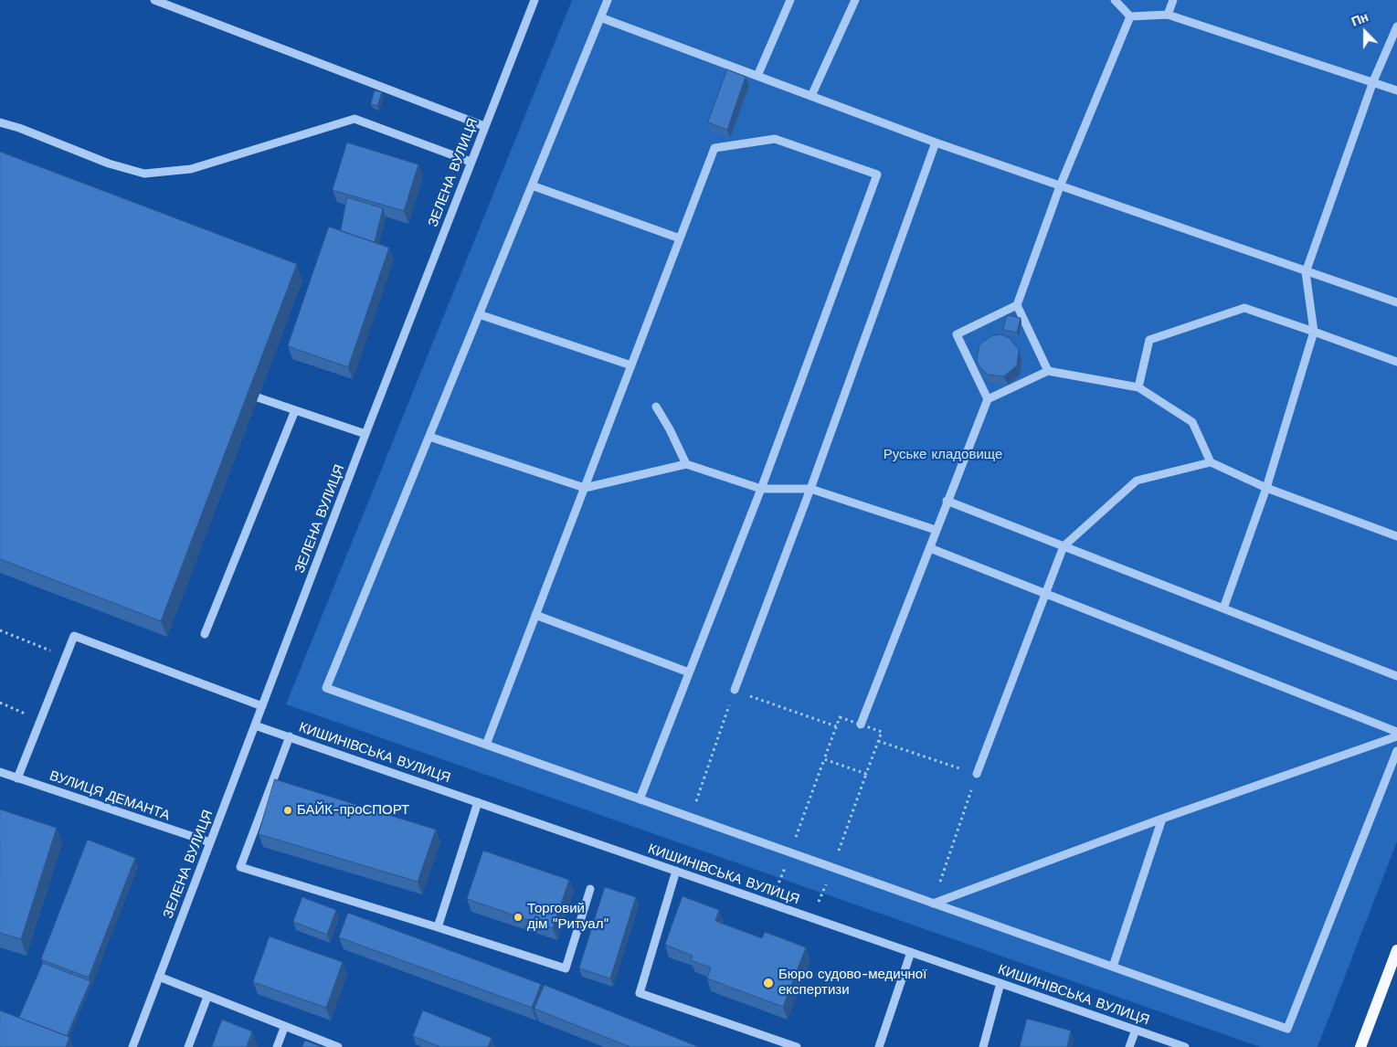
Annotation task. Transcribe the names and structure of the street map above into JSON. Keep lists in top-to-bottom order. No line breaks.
{"streets":{"street":["ЗЕЛЕНА ВУЛИЦЯ","КИШИНІВСЬКА ВУЛИЦЯ","ВУЛИЦЯ ДЕМАНТА"]},"crossings":[["ЗЕЛЕНА ВУЛИЦЯ","КИШИНІВСЬКА ВУЛИЦЯ"],["ЗЕЛЕНА ВУЛИЦЯ","ВУЛИЦЯ ДЕМАНТА"]],"parks":["Руське кладовище"],"places":["БАЙК-проСПОРТ","Торговий дім \"Ритуал\"","Бюро судово-медичної експертизи"],"north":"top"}
